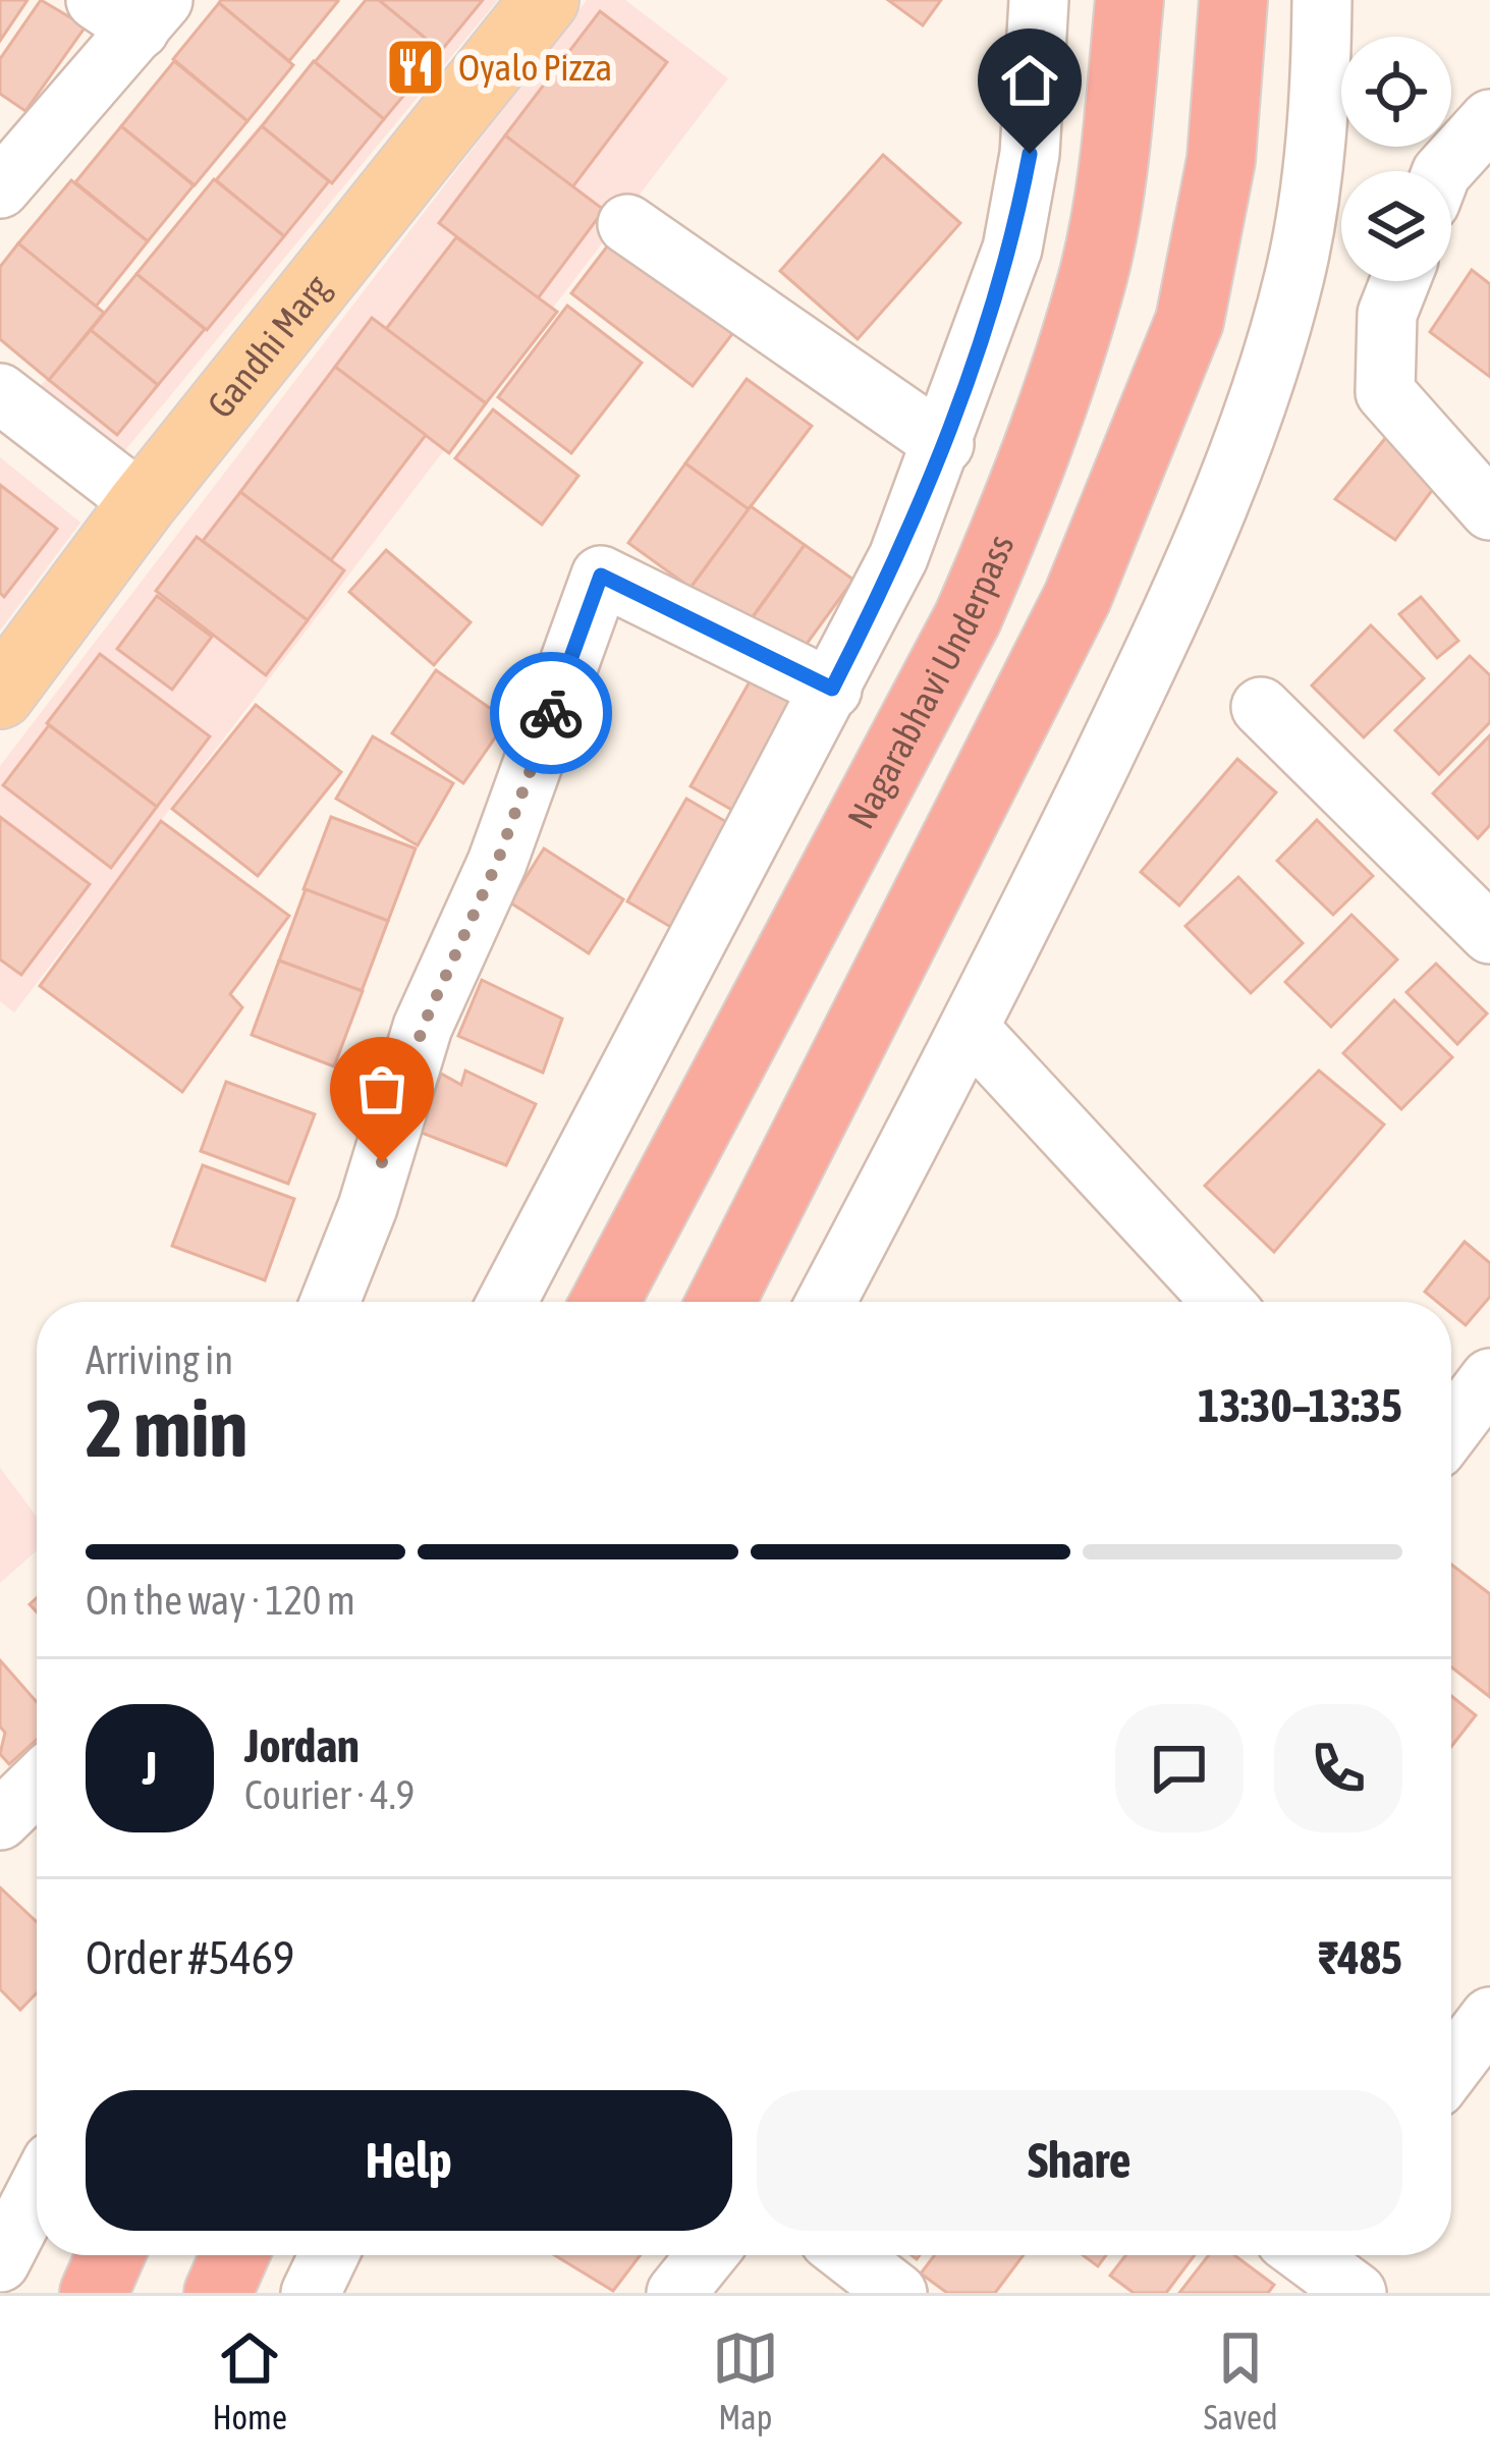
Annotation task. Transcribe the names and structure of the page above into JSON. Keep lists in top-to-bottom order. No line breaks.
{"streets":{"highway":["Nagarabhavi Underpass"],"main road":["Gandhi Marg"]},"places":{"restaurant":["Oyalo Pizza"]},"page":{"heading":["2 min","Arriving in","13:30–13:35"],"panel":["Jordan","Courier · 4.9","Order #5469","₹485"],"bar":"On the way · 120 m","round":"J","buttons":["Help","Share"],"tabs":["Home","Map","Saved"]}}
